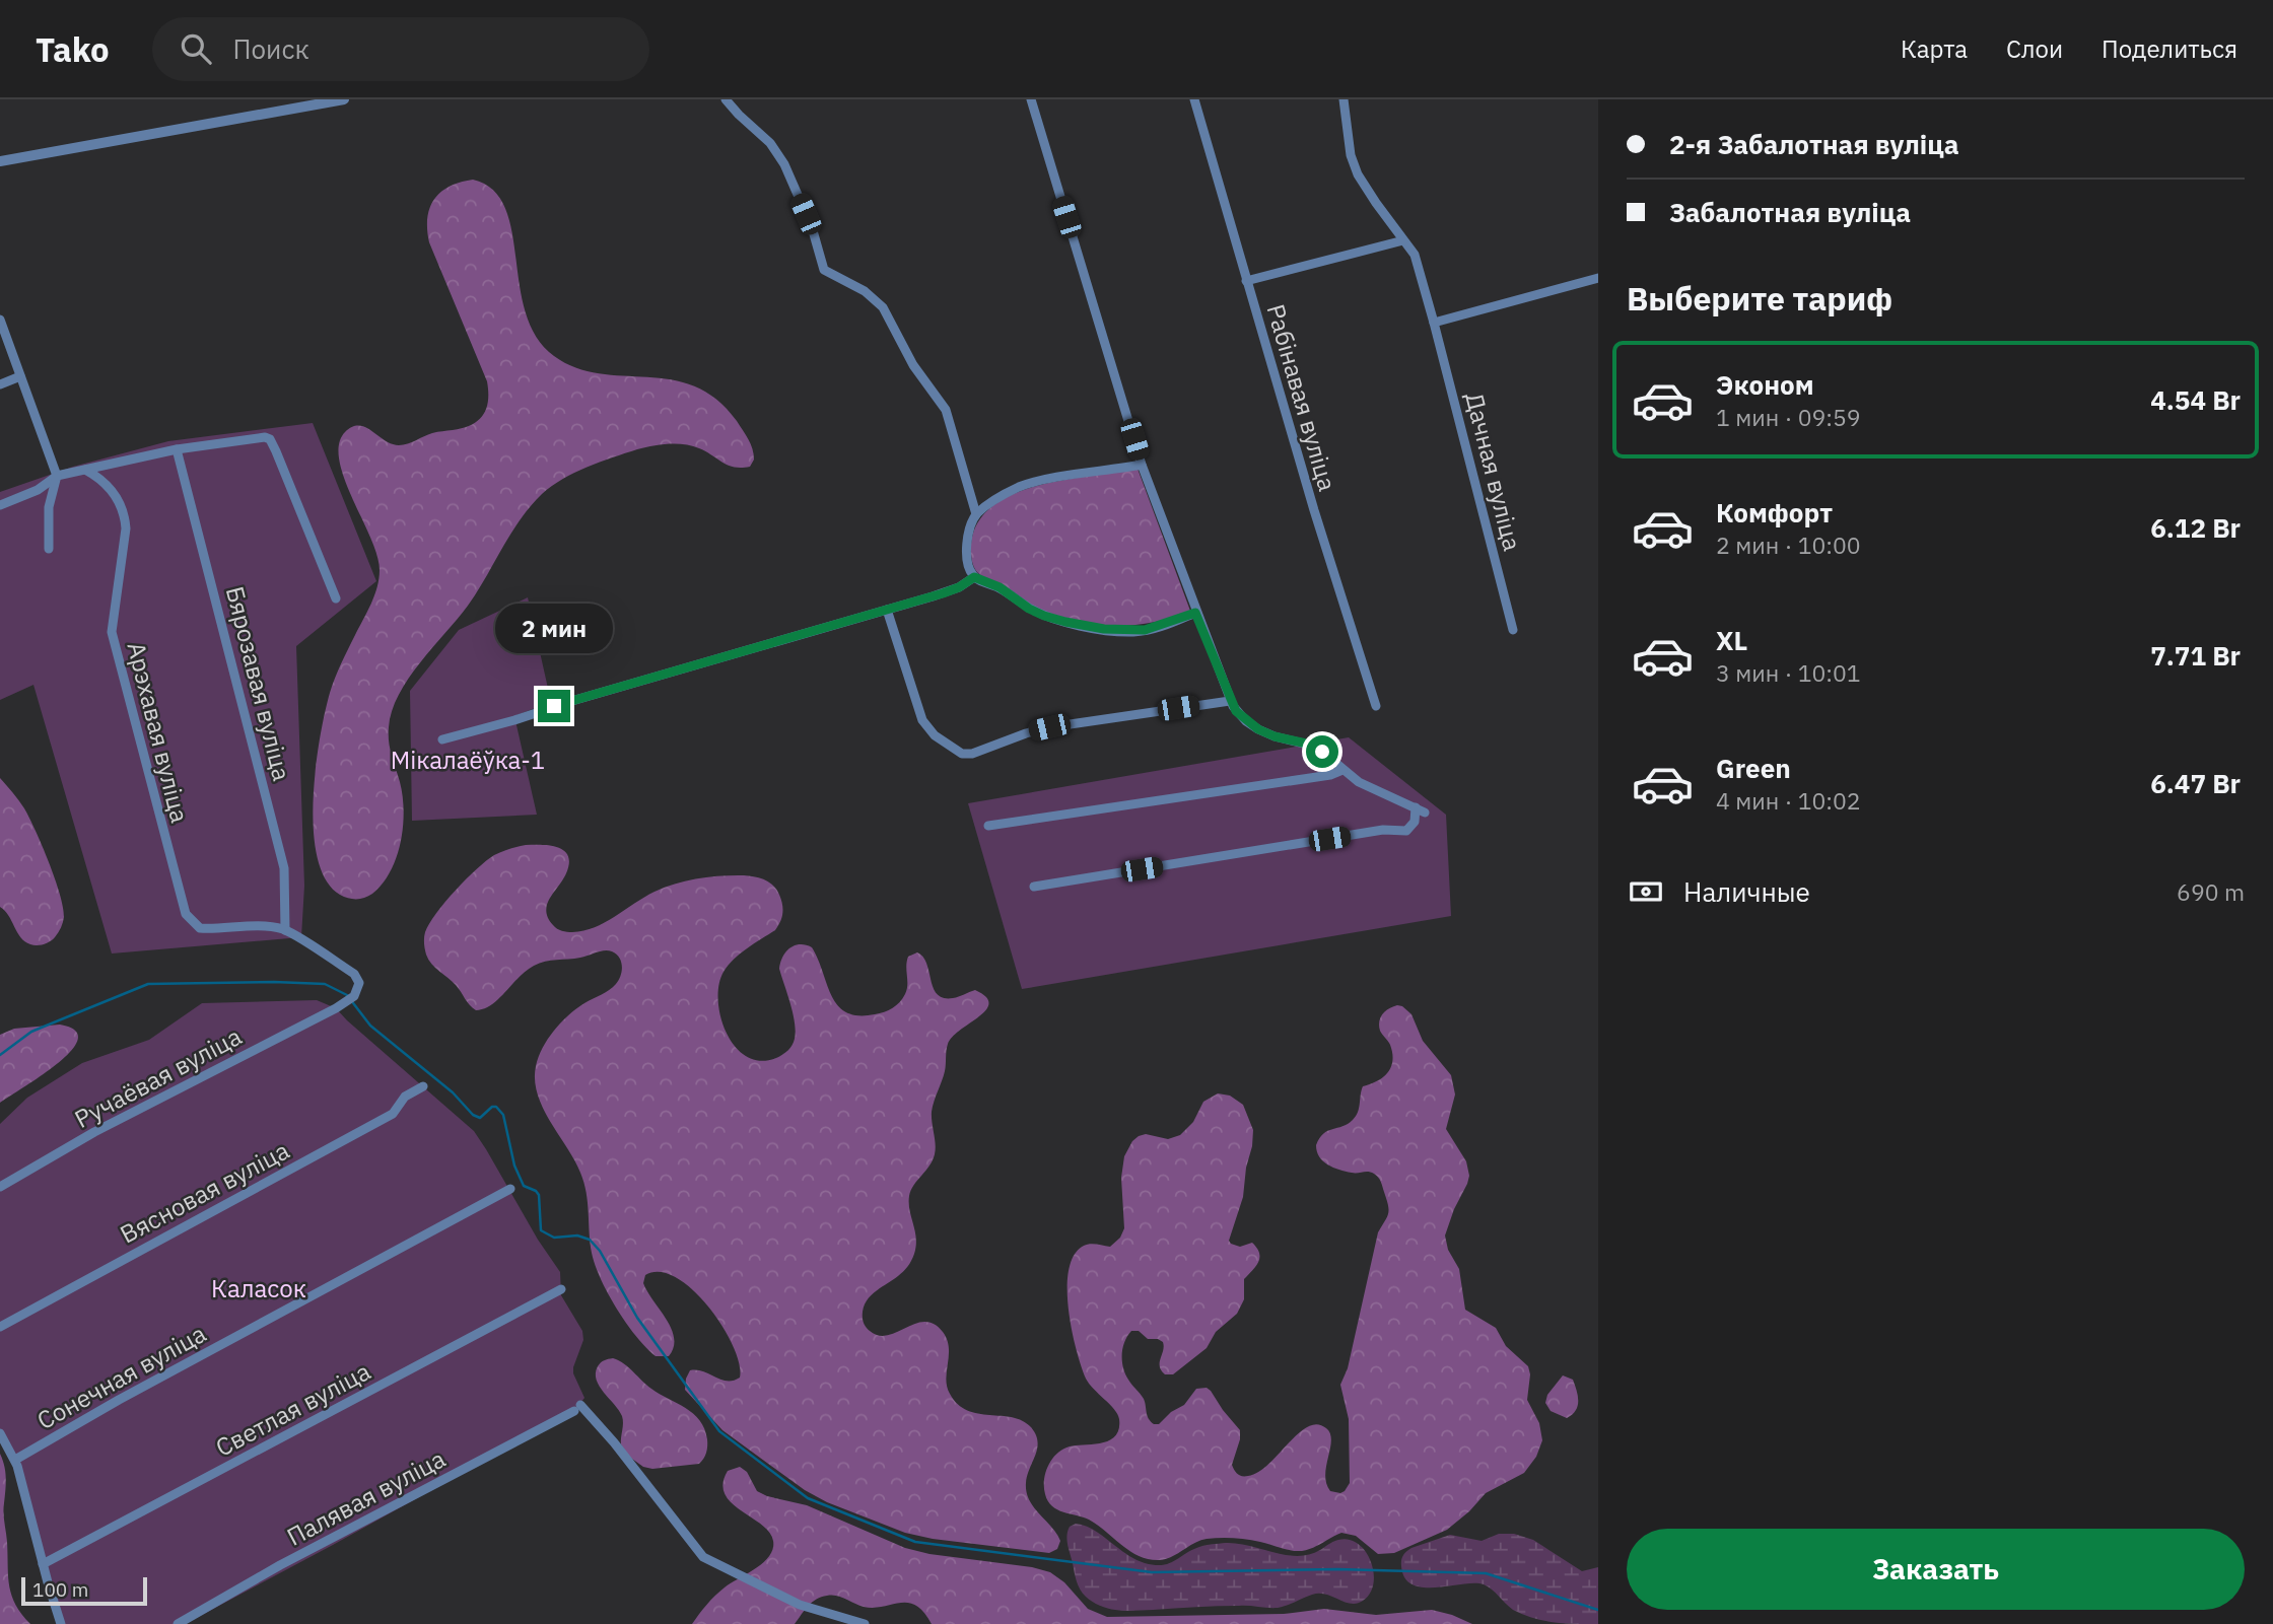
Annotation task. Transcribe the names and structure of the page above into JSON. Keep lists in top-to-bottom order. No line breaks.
{"streets":{"street":["Рабінавая вуліца","Дачная вуліца","Бярозавая вуліца","Арэхавая вуліца","Ручаёвая вуліца","Вясновая вуліца","Сонечная вуліца","Светлая вуліца","Палявая вуліца"]},"crossings":[["Бярозавая вуліца","Арэхавая вуліца"],["Бярозавая вуліца","Ручаёвая вуліца"],["Арэхавая вуліца","Ручаёвая вуліца"]],"parks":["Мікалаёўка-1","Каласок"],"scale_bar":"100 m","page":{"header":"Tako","search":"Поиск","nav":["Карта","Слои","Поделиться"],"banner":["2-я Забалотная вуліца","Забалотная вуліца"],"heading":"Выберите тариф","list":[{"name":"Эконом","note":"1 мин · 09:59","value":"4.54 Br"},{"name":"Комфорт","note":"2 мин · 10:00","value":"6.12 Br"},{"name":"XL","note":"3 мин · 10:01","value":"7.71 Br"},{"name":"Green","note":"4 мин · 10:02","value":"6.47 Br"}],"bubble":"2 мин","pay":["Наличные","690 m"],"buttons":"Заказать","scale":"100 m"}}
